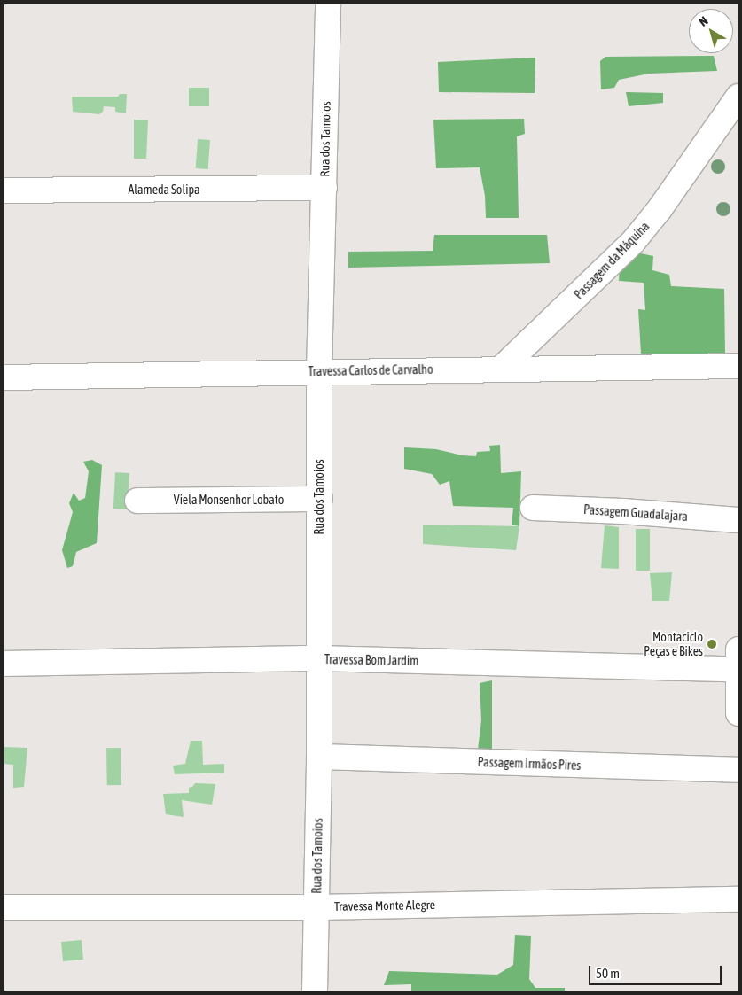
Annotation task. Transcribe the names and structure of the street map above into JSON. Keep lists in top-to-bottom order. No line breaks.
{"streets":{"street":["Rua dos Tamoios","Alameda Solipa","Passagem da Máquina","Travessa Carlos de Carvalho","Viela Monsenhor Lobato","Passagem Guadalajara","Travessa Bom Jardim","Passagem Irmãos Pires","Travessa Monte Alegre"]},"crossings":[["Rua dos Tamoios","Alameda Solipa"],["Rua dos Tamoios","Travessa Carlos de Carvalho"],["Rua dos Tamoios","Viela Monsenhor Lobato"],["Rua dos Tamoios","Travessa Bom Jardim"],["Rua dos Tamoios","Passagem Irmãos Pires"],["Rua dos Tamoios","Travessa Monte Alegre"],["Passagem da Máquina","Travessa Carlos de Carvalho"]],"places":["Montaciclo Peças e Bikes"],"scale_bar":"50 m","north":"top left"}
